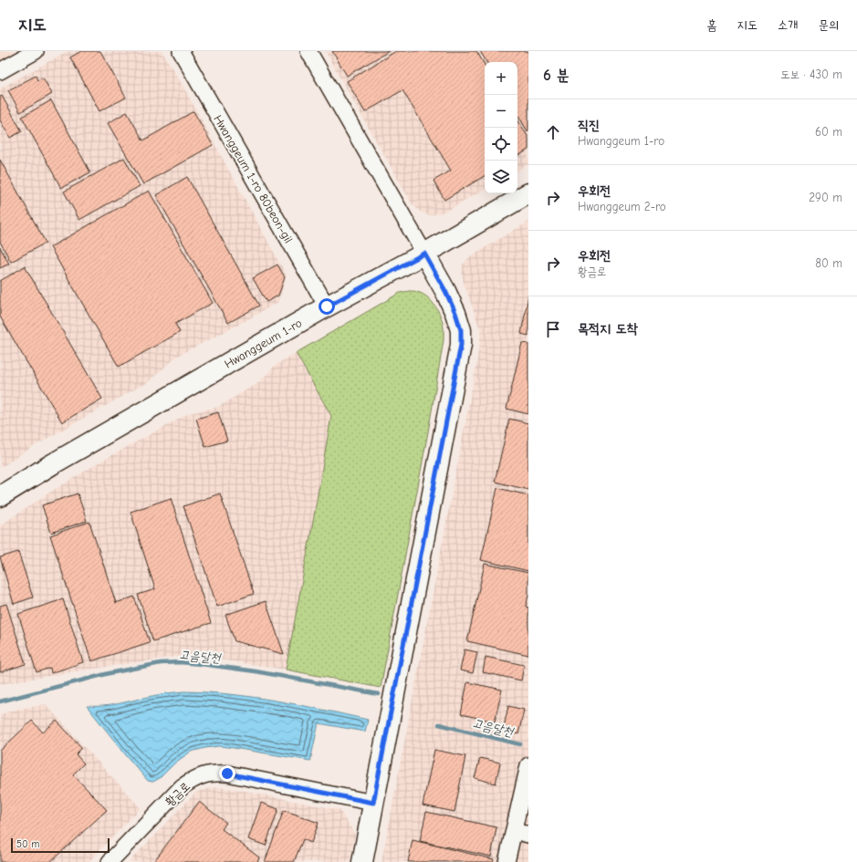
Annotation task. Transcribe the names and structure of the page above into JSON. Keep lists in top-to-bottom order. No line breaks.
{"streets":{"street":["Hwanggeum 1-ro 80beon-gil","Hwanggeum 1-ro","황금로"]},"crossings":[["Hwanggeum 1-ro 80beon-gil","Hwanggeum 1-ro"]],"water":["고음달천"],"scale_bar":"50 m","page":{"header":"지도","nav":["홈","지도","소개","문의"],"heading":["6 분","도보 · 430 m"],"map_buttons":["+","−"],"list":[["직진","Hwanggeum 1-ro","60 m"],["우회전","Hwanggeum 2-ro","290 m"],["우회전","황금로","80 m"],"목적지 도착"],"scale":"50 m"}}
